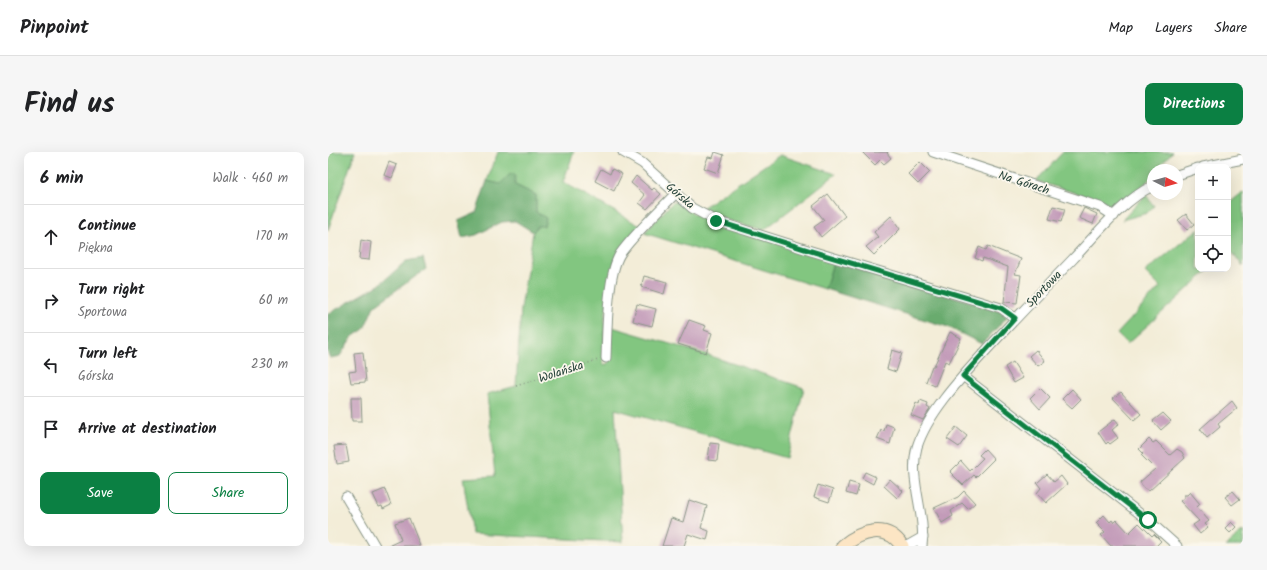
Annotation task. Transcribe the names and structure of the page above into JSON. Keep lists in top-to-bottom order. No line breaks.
{"streets":{"street":["Na Górach","Górska","Sportowa"],"path":["Wolańska"]},"crossings":[["Na Górach","Sportowa"],["Górska","Sportowa"]],"north":"right","page":{"header":"Pinpoint","nav":["Map","Layers","Share"],"title":"Find us","buttons":["Directions",["Save","Share"]],"heading":["6 min","Walk · 460 m"],"map_buttons":["+","−"],"list":[["Continue","Piękna","170 m"],["Turn right","Sportowa","60 m"],["Turn left","Górska","230 m"],"Arrive at destination"]}}
